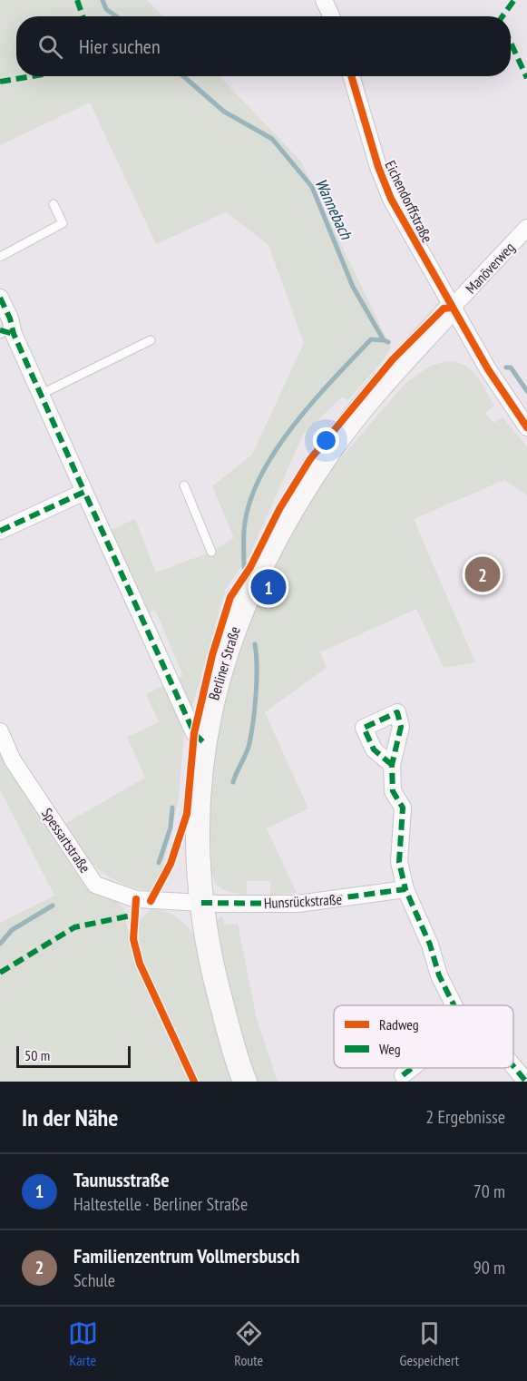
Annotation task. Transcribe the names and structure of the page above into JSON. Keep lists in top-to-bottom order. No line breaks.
{"streets":{"street":["Eichendorffstraße","Manöverweg","Berliner Straße","Spessartstraße","Hunsrückstraße"]},"crossings":[["Eichendorffstraße","Manöverweg"],["Eichendorffstraße","Berliner Straße"],["Manöverweg","Berliner Straße"],["Berliner Straße","Spessartstraße"],["Berliner Straße","Hunsrückstraße"],["Spessartstraße","Hunsrückstraße"]],"water":["Wannebach"],"legend":["Radweg","Weg"],"scale_bar":"50 m","page":{"search":"Hier suchen","pins":["2","1"],"scale":"50 m","heading":["In der Nähe","2 Ergebnisse"],"list":[{"mark":"1","name":"Taunusstraße","note":"Haltestelle · Berliner Straße","value":"70 m"},{"mark":"2","name":"Familienzentrum Vollmersbusch","note":"Schule","value":"90 m"}],"nav":["Karte","Route","Gespeichert"]}}
